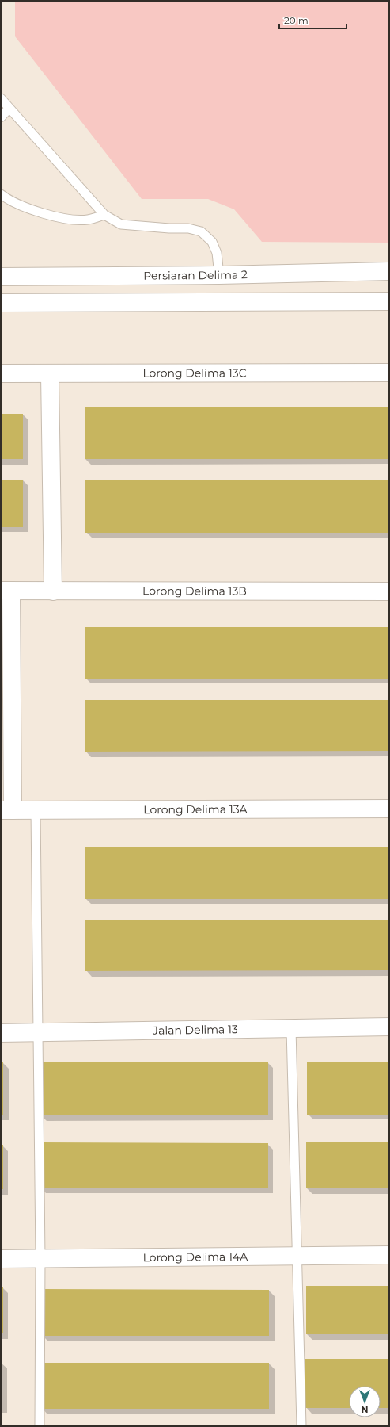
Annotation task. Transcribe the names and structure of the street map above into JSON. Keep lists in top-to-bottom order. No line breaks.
{"streets":{"street":["Persiaran Delima 2","Lorong Delima 13C","Lorong Delima 13B","Lorong Delima 13A","Jalan Delima 13","Lorong Delima 14A"]},"scale_bar":"20 m","north":"bottom"}
